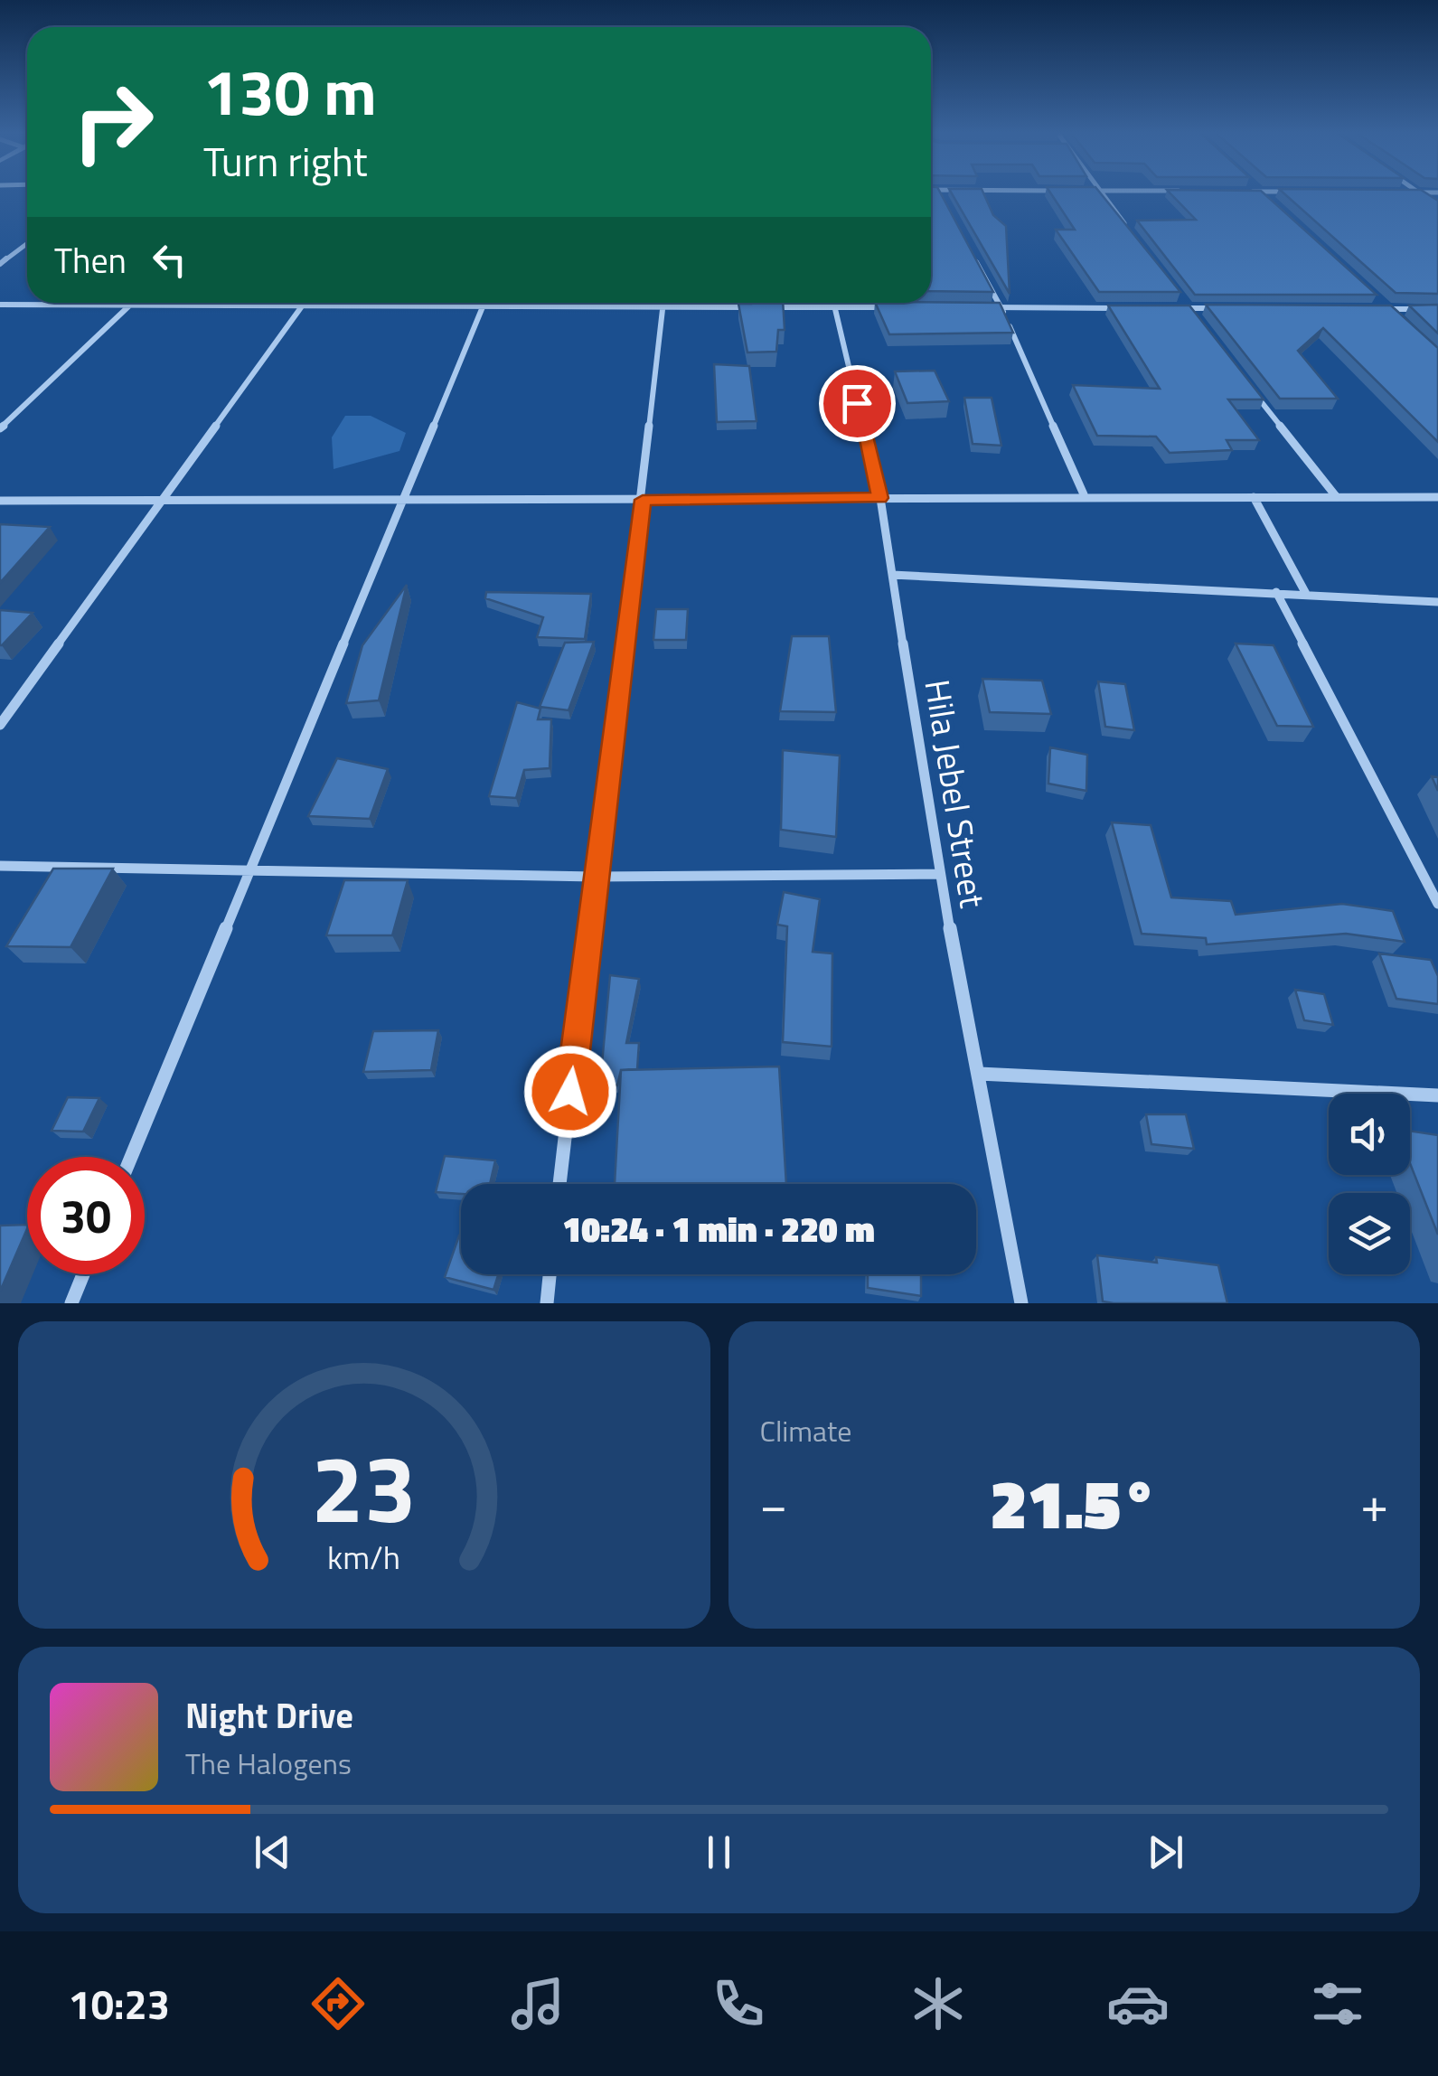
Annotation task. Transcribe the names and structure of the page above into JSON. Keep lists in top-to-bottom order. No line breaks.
{"streets":{"street":["Hila Jebel Street"]},"page":{"turn":["130 m","Turn right"],"then":"Then","limit":"30","trip":"10:24 · 1 min · 220 m","tile":"Climate","heat":["−","21.5°","+"],"song":["Night Drive","The Halogens"],"tabs":"10:23","gauge":["23","km/h"]}}
